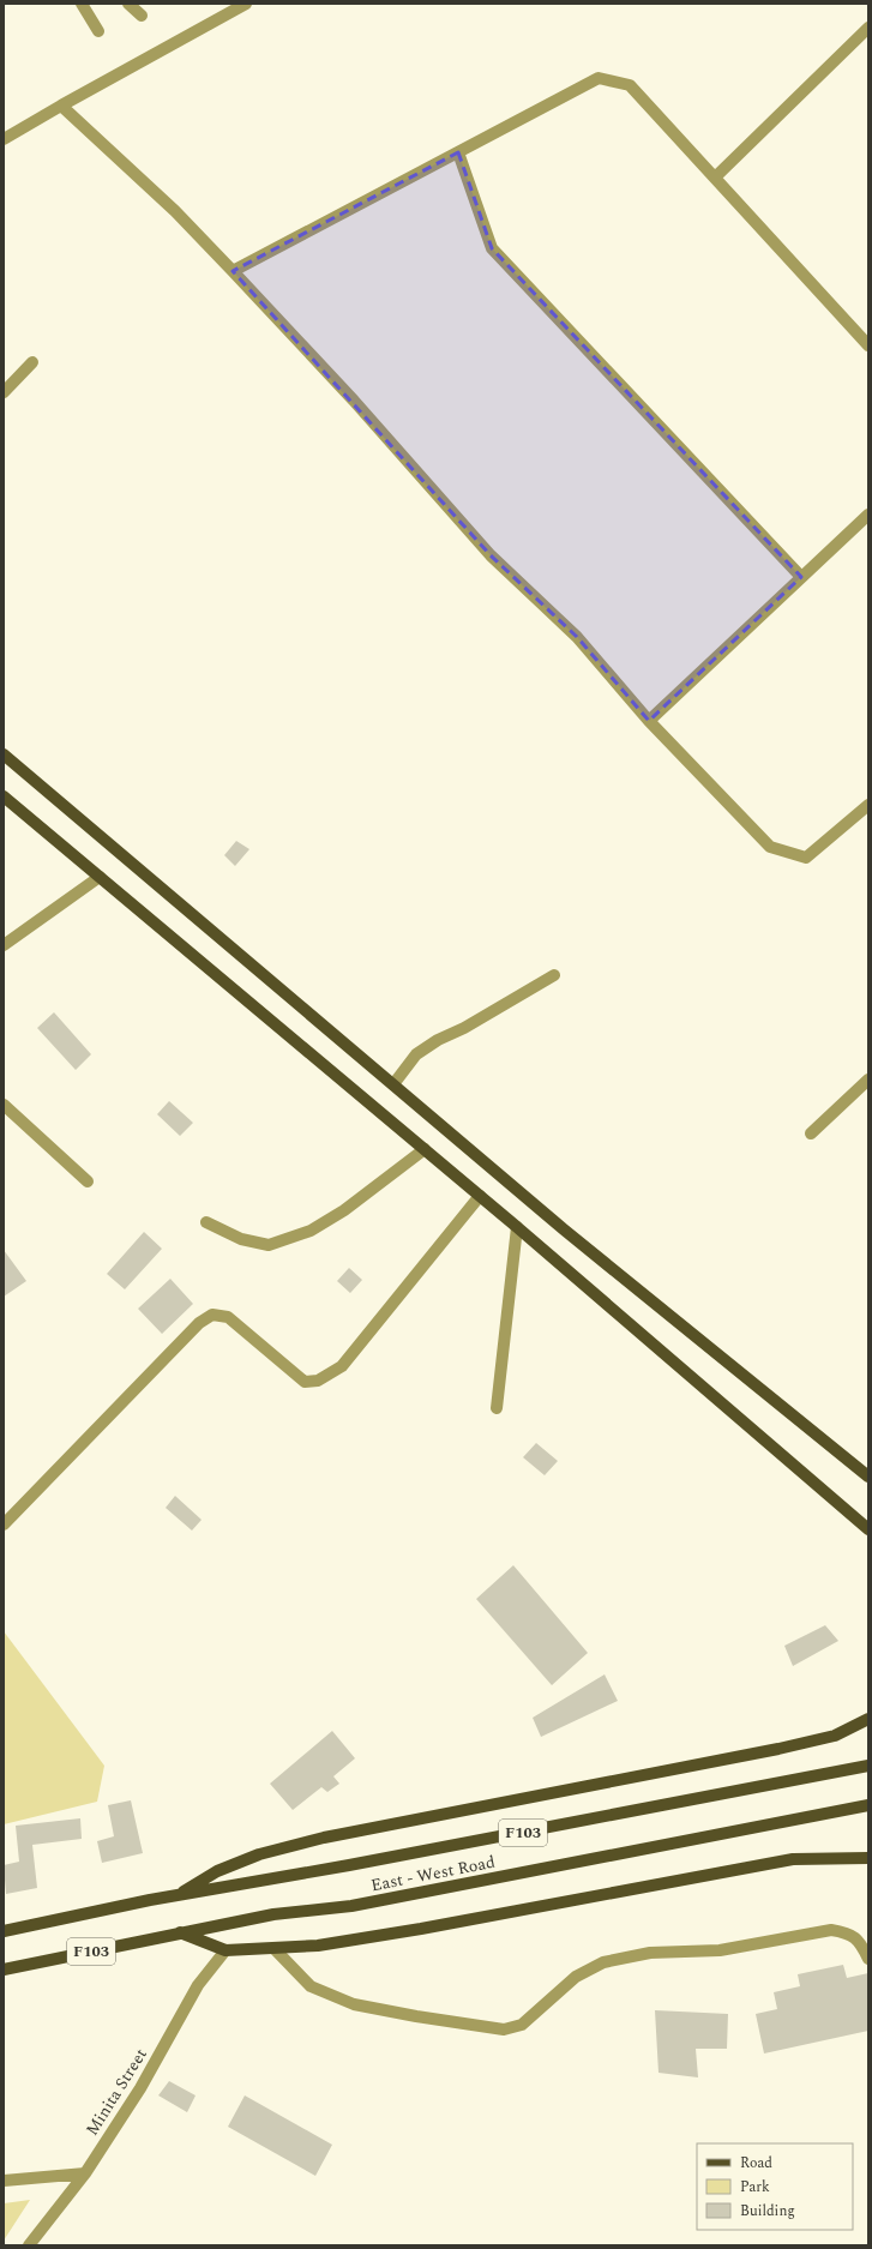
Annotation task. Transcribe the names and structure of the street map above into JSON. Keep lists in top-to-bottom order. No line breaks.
{"streets":{"main road":["F103","East - West Road"],"street":["Minita Street"]},"legend":["Road","Park","Building"]}
